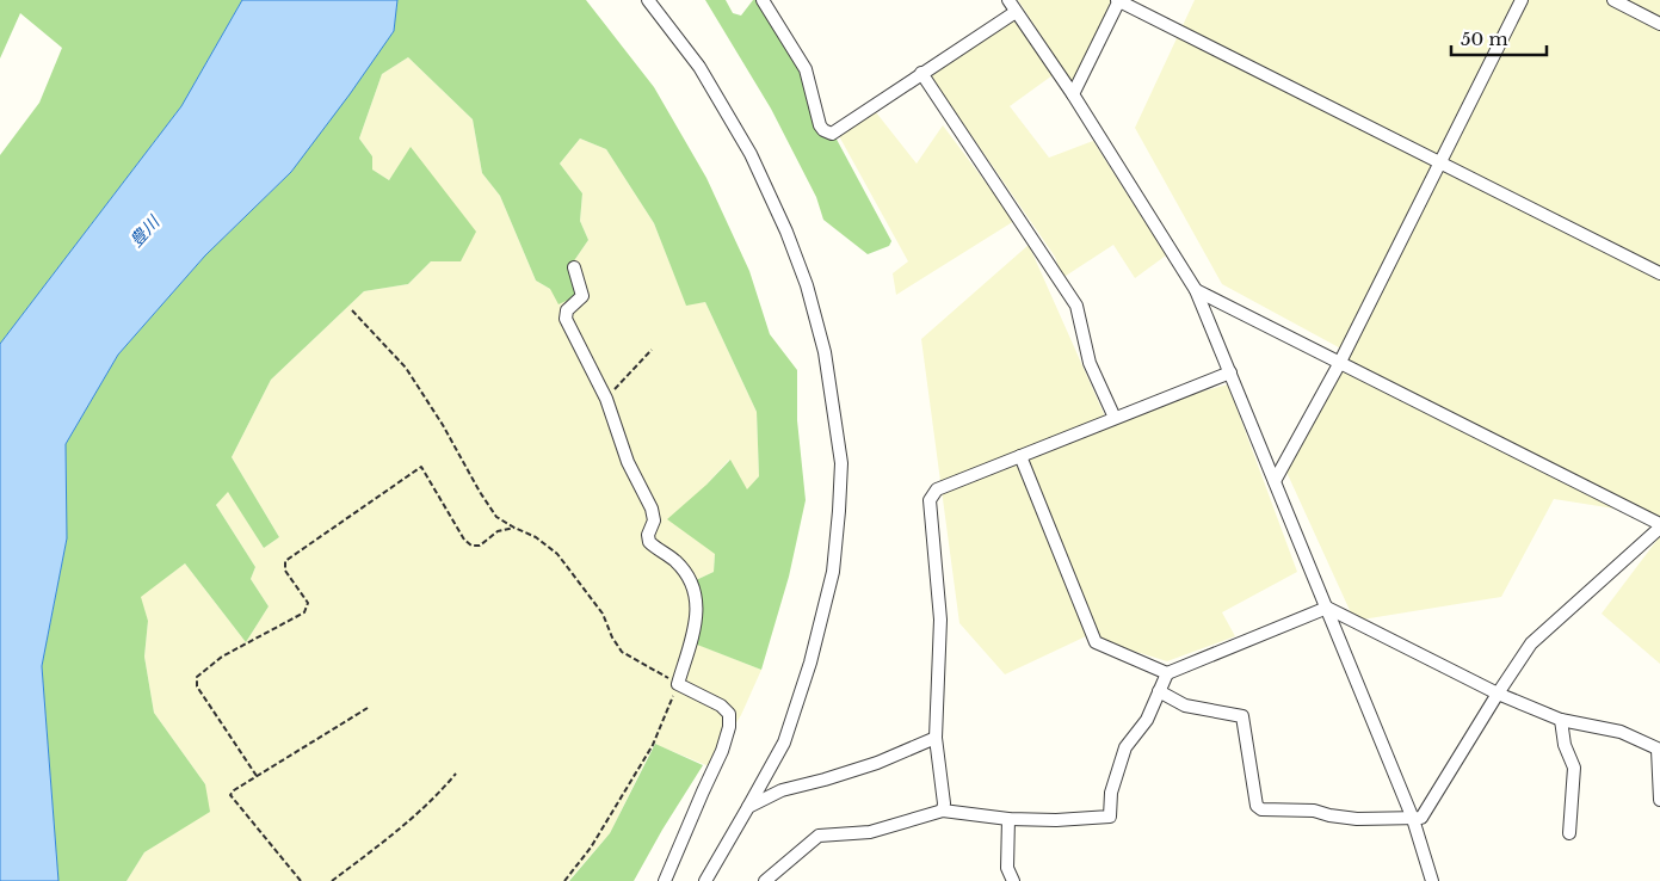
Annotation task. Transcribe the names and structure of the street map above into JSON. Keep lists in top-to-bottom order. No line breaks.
{"water":["豊川"],"scale_bar":"50 m"}
